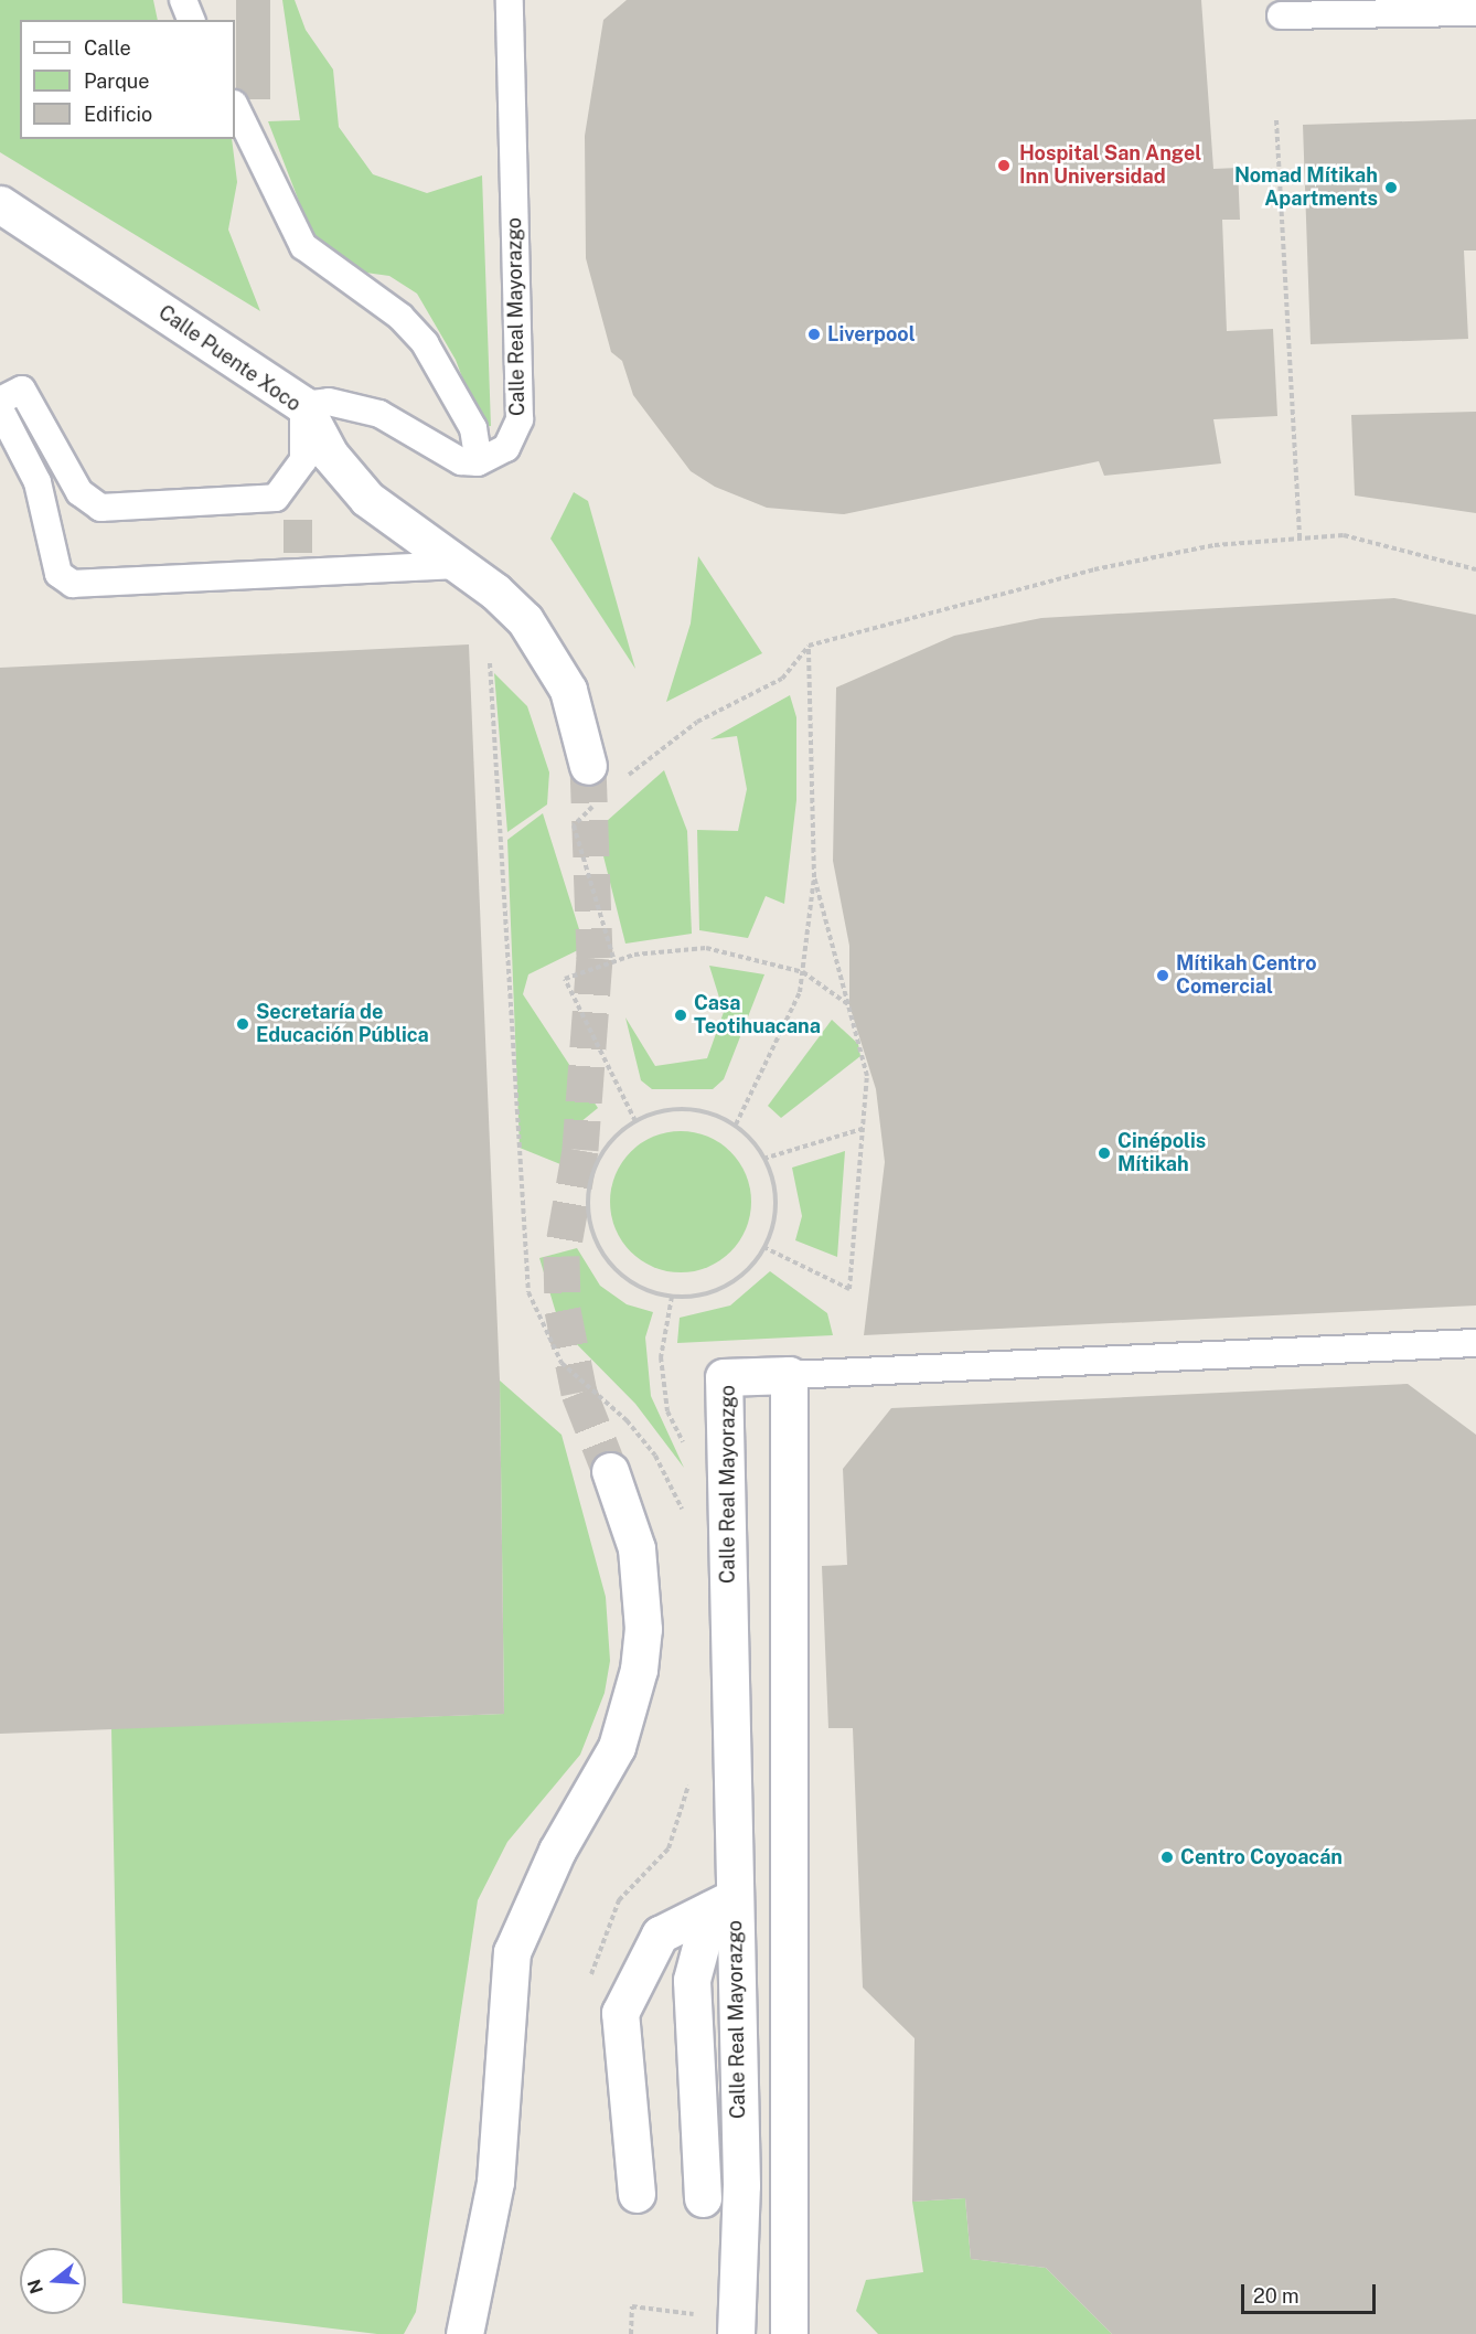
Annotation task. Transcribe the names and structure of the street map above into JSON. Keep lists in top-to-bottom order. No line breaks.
{"streets":{"street":["Calle Real Mayorazgo","Calle Puente Xoco"]},"places":["Hospital San Angel Inn Universidad","Nomad Mítikah Apartments","Liverpool","Mítikah Centro Comercial","Casa Teotihuacana","Secretaría de Educación Pública","Cinépolis Mítikah","Centro Coyoacán"],"legend":["Calle","Parque","Edificio"],"scale_bar":"20 m","north":"left"}
